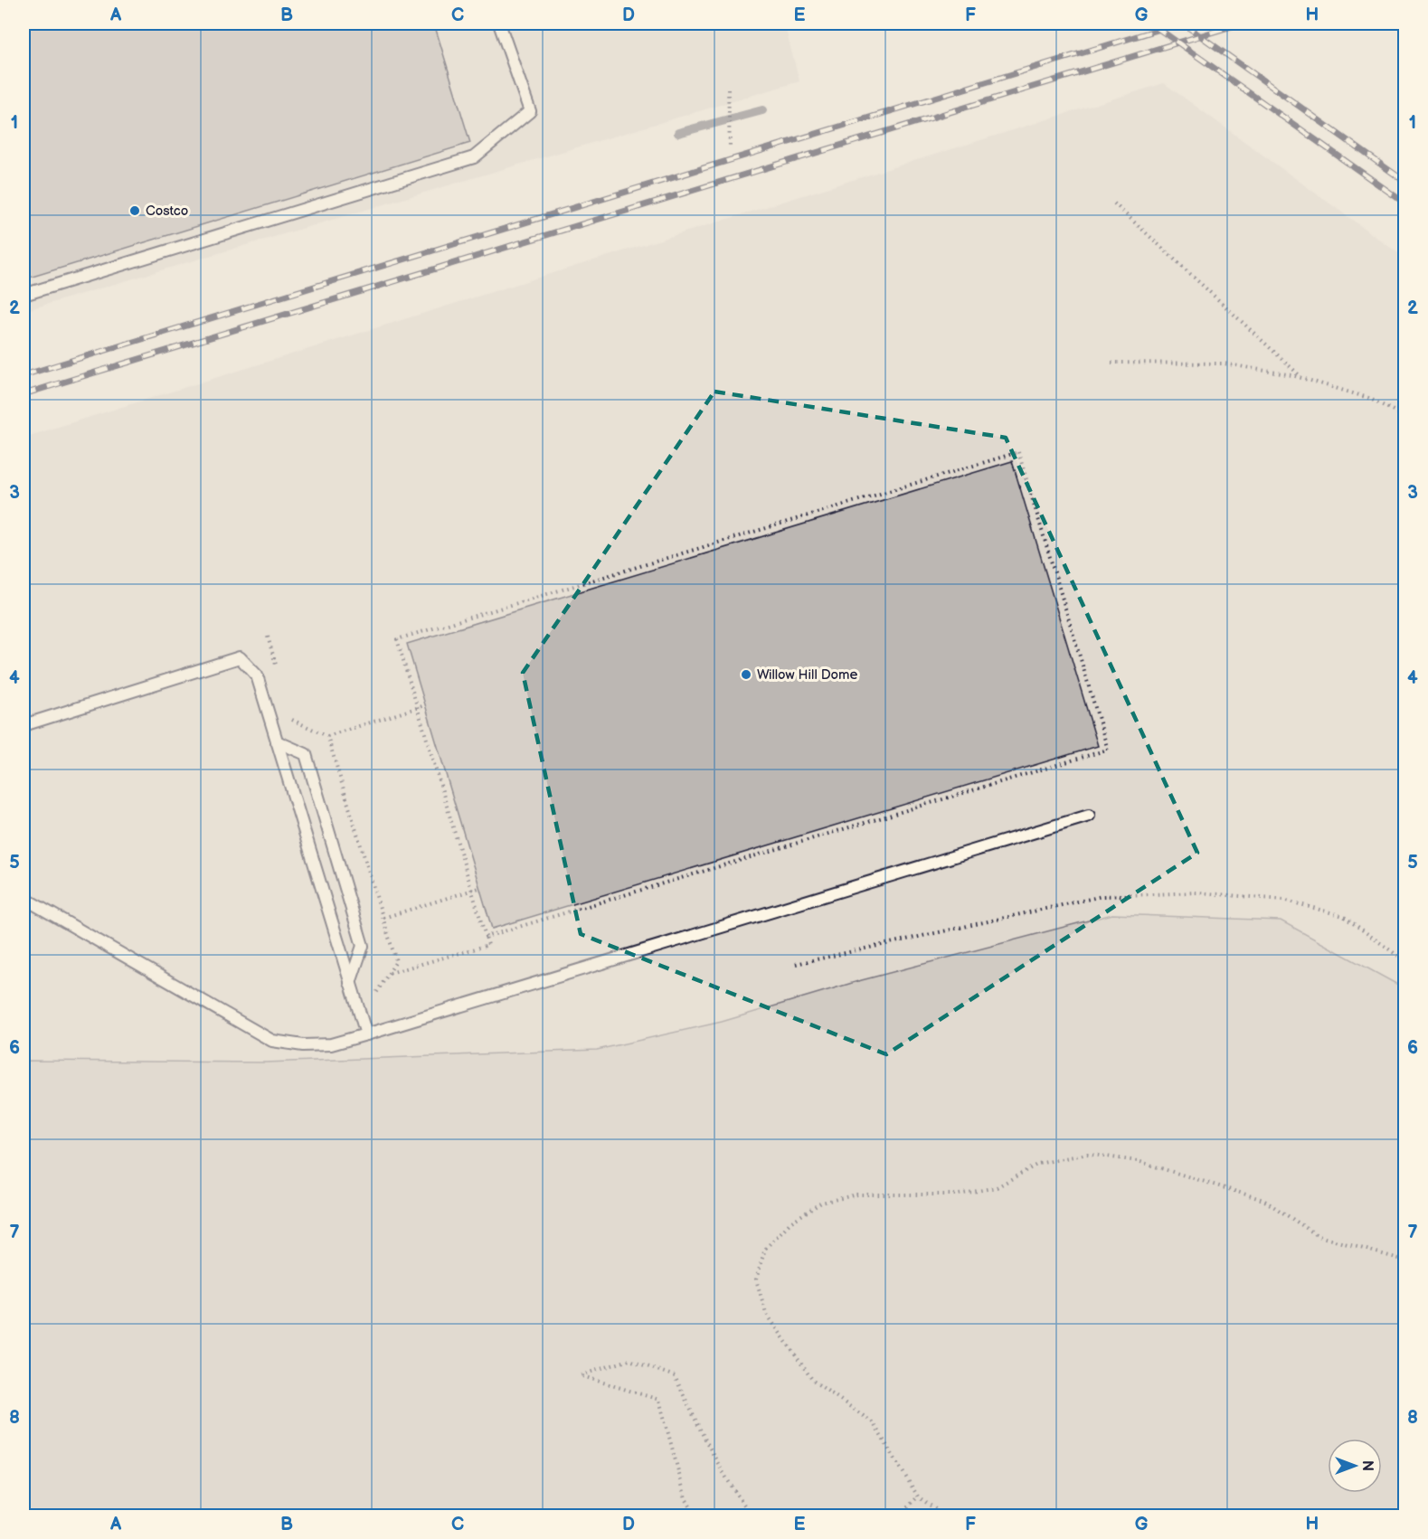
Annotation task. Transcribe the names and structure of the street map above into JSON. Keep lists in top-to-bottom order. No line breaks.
{"places":["Costco","Willow Hill Dome"],"north":"right","grid":{"columns":["A","B","C","D","E","F","G","H"],"rows":["1","2","3","4","5","6","7","8"]}}
